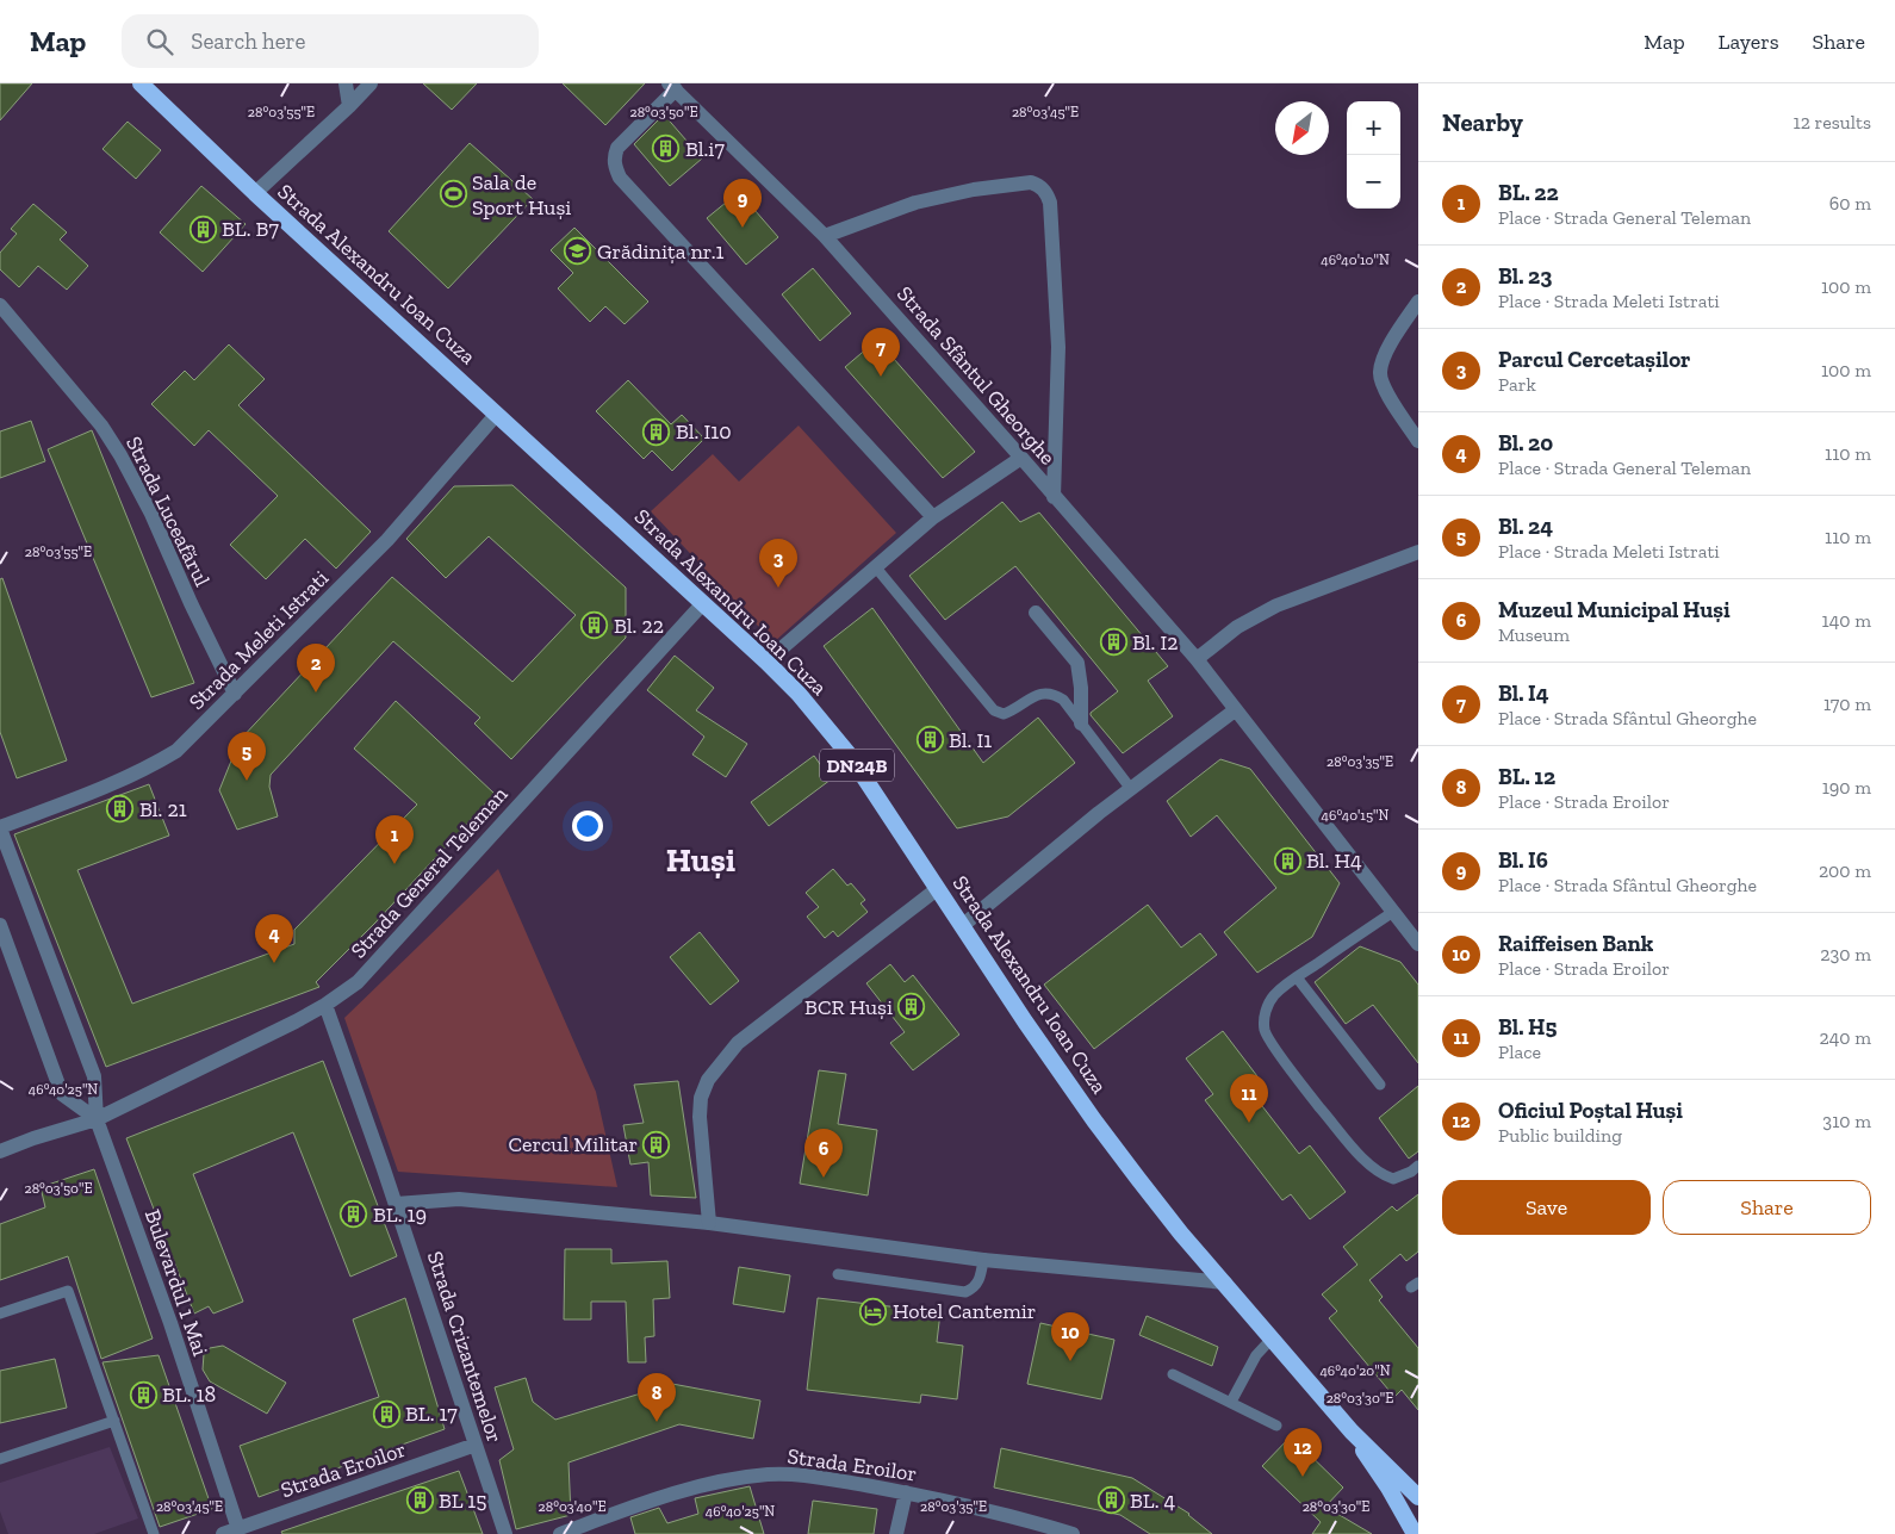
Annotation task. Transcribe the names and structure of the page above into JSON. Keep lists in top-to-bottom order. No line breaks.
{"streets":{"highway":["Strada Alexandru Ioan Cuza","DN24B"],"street":["Strada Sfântul Gheorghe","Strada Luceafărul","Strada Meleti Istrati","Strada General Teleman","Bulevardul 1 Mai","Strada Crizantemelor","Strada Eroilor"]},"crossings":[["Strada Alexandru Ioan Cuza","Strada Meleti Istrati"],["Strada Alexandru Ioan Cuza","Strada General Teleman"],["Strada Luceafărul","Strada Meleti Istrati"],["Strada Meleti Istrati","Bulevardul 1 Mai"],["Strada General Teleman","Bulevardul 1 Mai"],["Strada General Teleman","Strada Crizantemelor"],["Bulevardul 1 Mai","Strada Eroilor"],["Strada Crizantemelor","Strada Eroilor"]],"districts":["Huși"],"places":{"building":["Bl.i7","BL. B7","Bl. I10","Bl. 22","Bl. I2","Bl. I1","Bl. 21","Bl. H4","BCR Huși","Cercul Militar","BL. 19","BL. 18","BL. 17","BL 15","BL. 4"],"sports":["Sala de Sport Huși"],"school or university":["Grădinița nr.1"],"hotel":["Hotel Cantemir"]},"north":"bottom left","page":{"header":"Map","search":"Search here","nav":["Map","Layers","Share"],"heading":["Nearby","12 results"],"map_buttons":["+","−"],"list":[{"mark":"1","name":"BL. 22","note":"Place · Strada General Teleman","value":"60 m"},{"mark":"2","name":"Bl. 23","note":"Place · Strada Meleti Istrati","value":"100 m"},{"mark":"3","name":"Parcul Cercetașilor","note":"Park","value":"100 m"},{"mark":"4","name":"Bl. 20","note":"Place · Strada General Teleman","value":"110 m"},{"mark":"5","name":"Bl. 24","note":"Place · Strada Meleti Istrati","value":"110 m"},{"mark":"6","name":"Muzeul Municipal Huși","note":"Museum","value":"140 m"},{"mark":"7","name":"Bl. I4","note":"Place · Strada Sfântul Gheorghe","value":"170 m"},{"mark":"8","name":"BL. 12","note":"Place · Strada Eroilor","value":"190 m"},{"mark":"9","name":"Bl. I6","note":"Place · Strada Sfântul Gheorghe","value":"200 m"},{"mark":"10","name":"Raiffeisen Bank","note":"Place · Strada Eroilor","value":"230 m"},{"mark":"11","name":"Bl. H5","note":"Place","value":"240 m"},{"mark":"12","name":"Oficiul Poștal Huși","note":"Public building","value":"310 m"}],"pins":["9","7","3","2","5","1","4","11","6","10","8","12"],"buttons":["Save","Share"]},"coordinates":["28°03'55\"E","28°03'50\"E","28°03'45\"E","46°40'10\"N","28°03'35\"E","46°40'15\"N","46°40'25\"N","46°40'20\"N","28°03'30\"E","28°03'40\"E"]}
